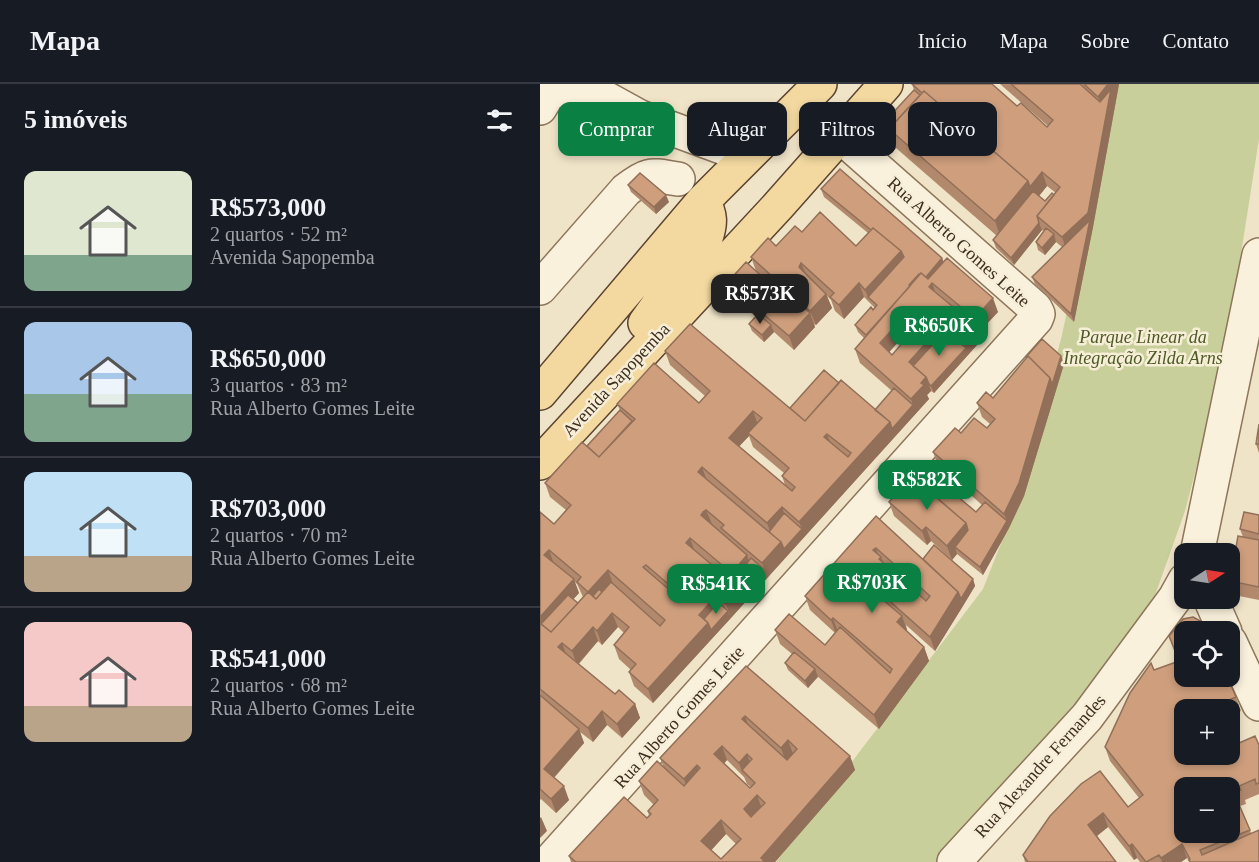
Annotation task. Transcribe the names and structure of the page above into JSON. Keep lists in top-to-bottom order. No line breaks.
{"streets":{"main road":["Avenida Sapopemba"],"street":["Rua Alberto Gomes Leite","Rua Alexandre Fernandes"]},"parks":["Parque Linear da Integração Zilda Arns"],"north":"right","page":{"header":"Mapa","nav":["Início","Mapa","Sobre","Contato"],"heading":"5 imóveis","chip":["Comprar","Alugar","Filtros","Novo"],"list":[{"name":"R$573,000","note":"2 quartos · 52 m² · Avenida Sapopemba"},{"name":"R$650,000","note":"3 quartos · 83 m² · Rua Alberto Gomes Leite"},{"name":"R$703,000","note":"2 quartos · 70 m² · Rua Alberto Gomes Leite"},{"name":"R$541,000","note":"2 quartos · 68 m² · Rua Alberto Gomes Leite"}],"price":["R$573K","R$650K","R$582K","R$703K","R$541K"],"map_buttons":["+","−"]}}
